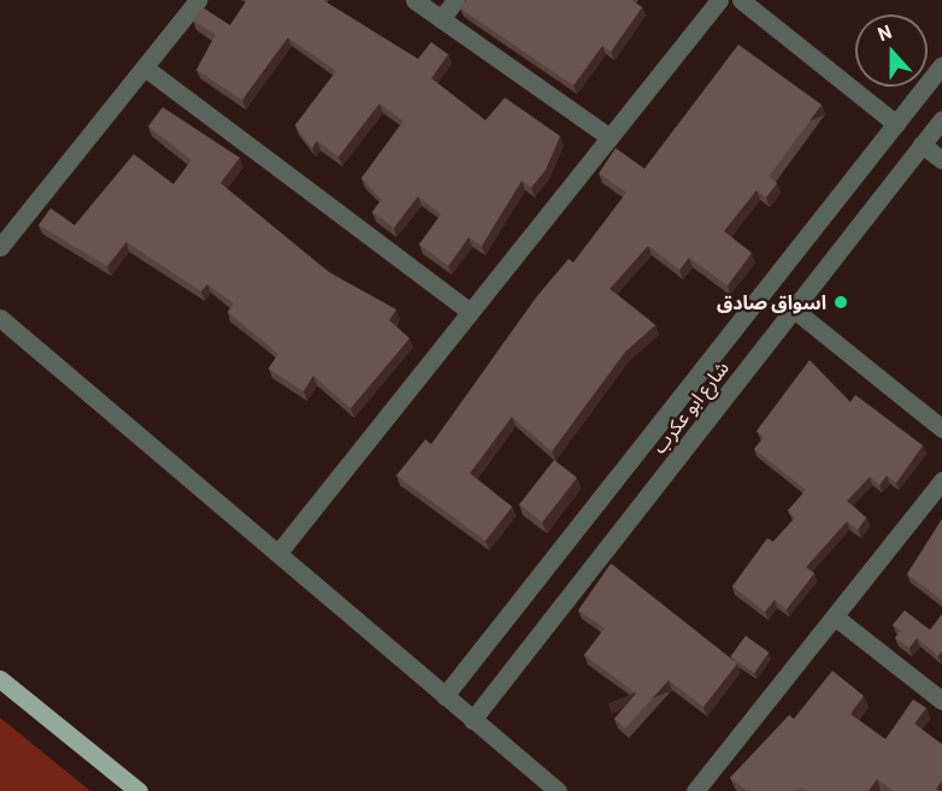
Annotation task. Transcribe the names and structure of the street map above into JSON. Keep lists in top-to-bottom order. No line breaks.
{"streets":{"street":["شارع ابو عكرب"]},"places":["اسواق صادق"],"north":"top"}
